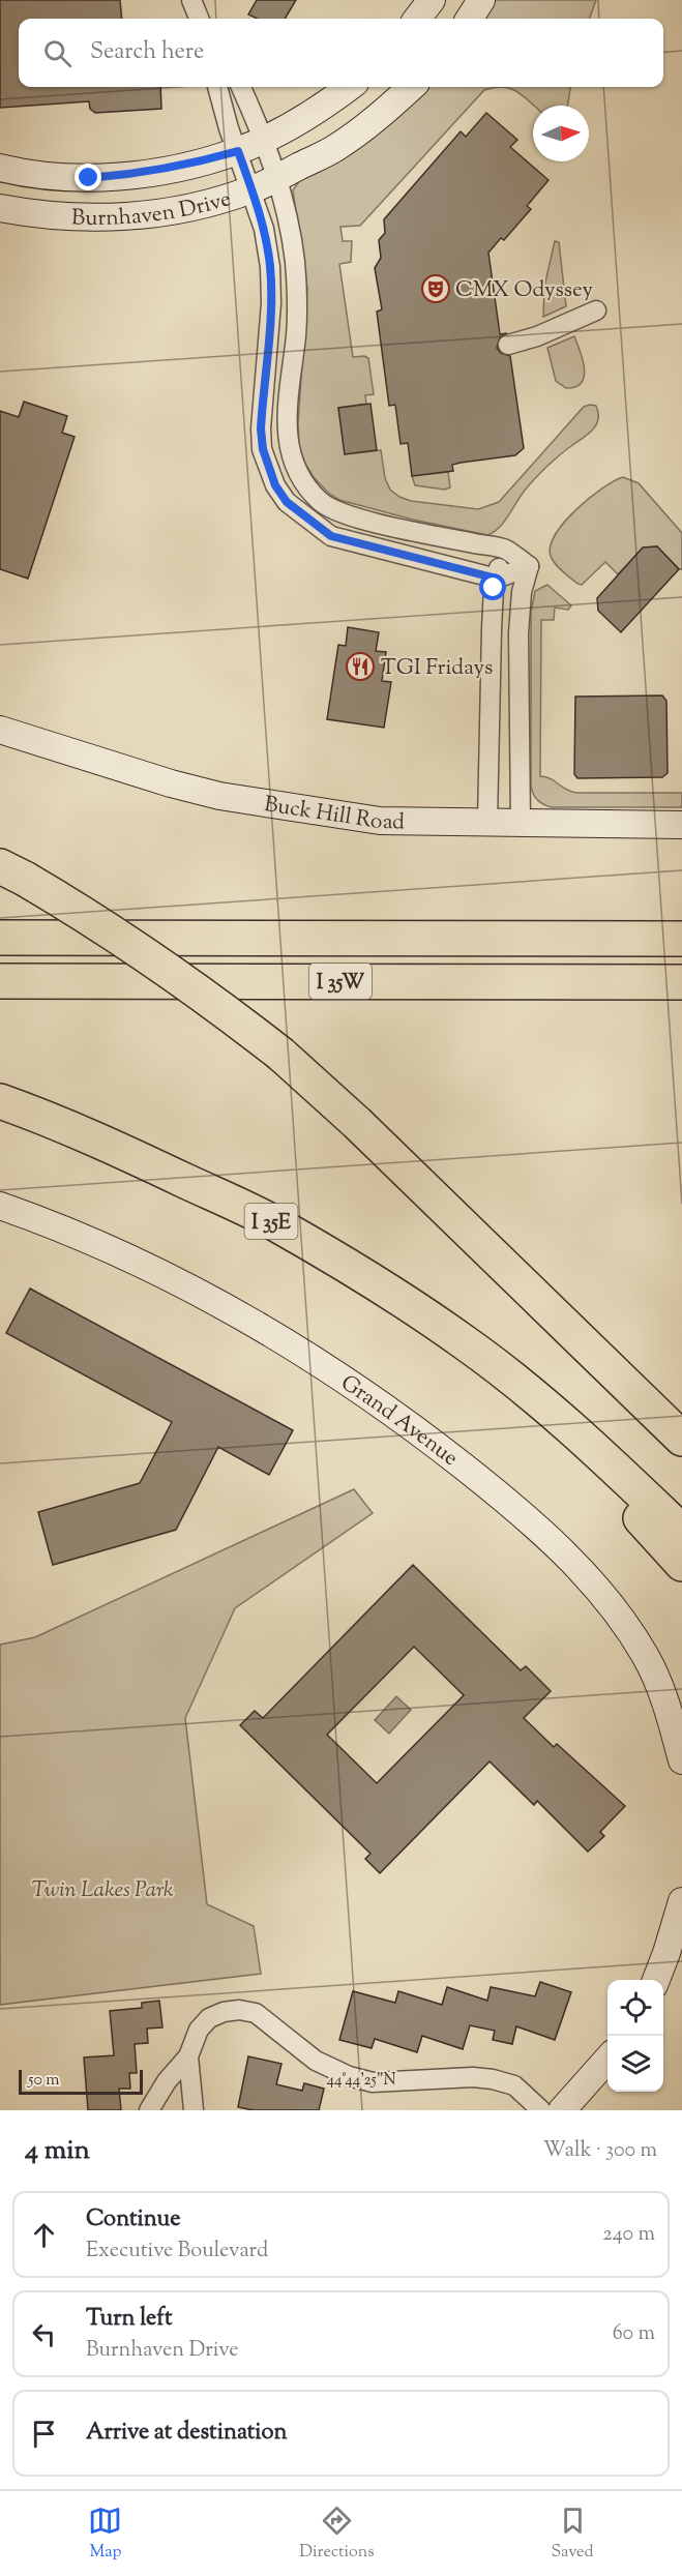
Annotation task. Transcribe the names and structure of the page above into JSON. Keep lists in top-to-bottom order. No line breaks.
{"streets":{"highway":["I 35W","I 35E"],"street":["Burnhaven Drive","Buck Hill Road","Grand Avenue"]},"parks":["Twin Lakes Park"],"places":{"theatre":["CMX Odyssey"],"restaurant":["TGI Fridays"]},"scale_bar":"50 m","north":"right","page":{"search":"Search here","scale":"50 m","heading":["4 min","Walk · 300 m"],"list":[["Continue","Executive Boulevard","240 m"],["Turn left","Burnhaven Drive","60 m"],"Arrive at destination"],"nav":["Map","Directions","Saved"]},"coordinates":["44°44'25\"N"]}
